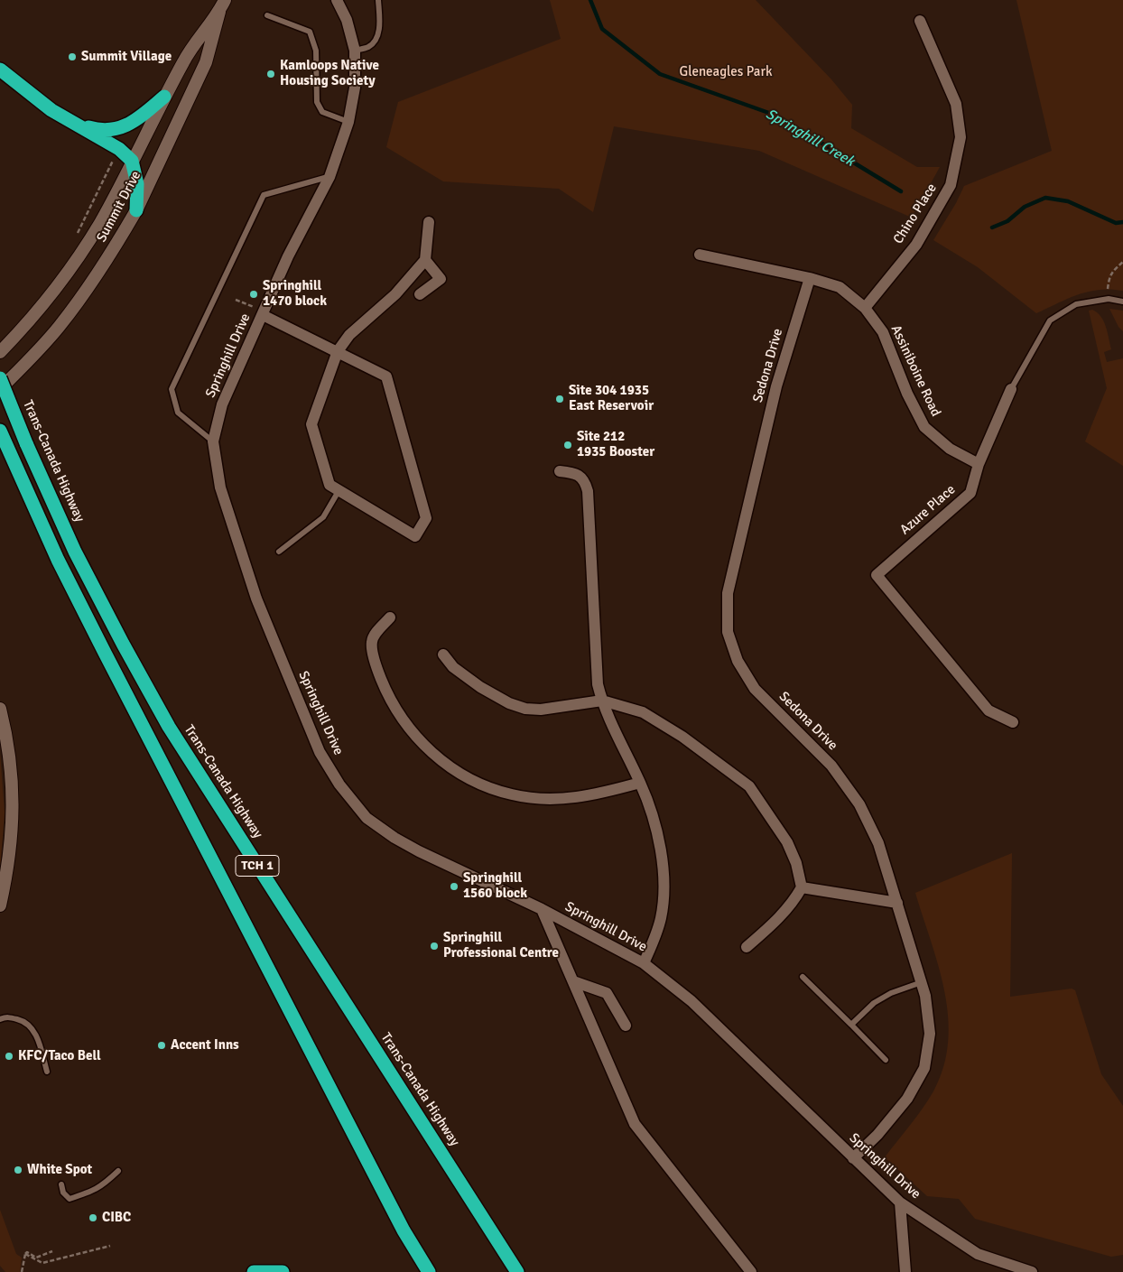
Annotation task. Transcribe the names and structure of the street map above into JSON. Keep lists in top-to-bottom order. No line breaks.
{"streets":{"highway":["Trans-Canada Highway","TCH 1"],"main road":["Summit Drive"],"street":["Chino Place","Springhill Drive","Sedona Drive","Assiniboine Road","Azure Place"]},"crossings":[["Chino Place","Assiniboine Road"],["Springhill Drive","Sedona Drive"],["Sedona Drive","Assiniboine Road"],["Assiniboine Road","Azure Place"]],"water":["Springhill Creek"],"parks":["Gleneagles Park"],"places":["Summit Village","Kamloops Native Housing Society","Springhill 1470 block","Site 304 1935 East Reservoir","Site 212 1935 Booster","Springhill 1560 block","Springhill Professional Centre","Accent Inns","KFC/Taco Bell","White Spot","CIBC"]}
